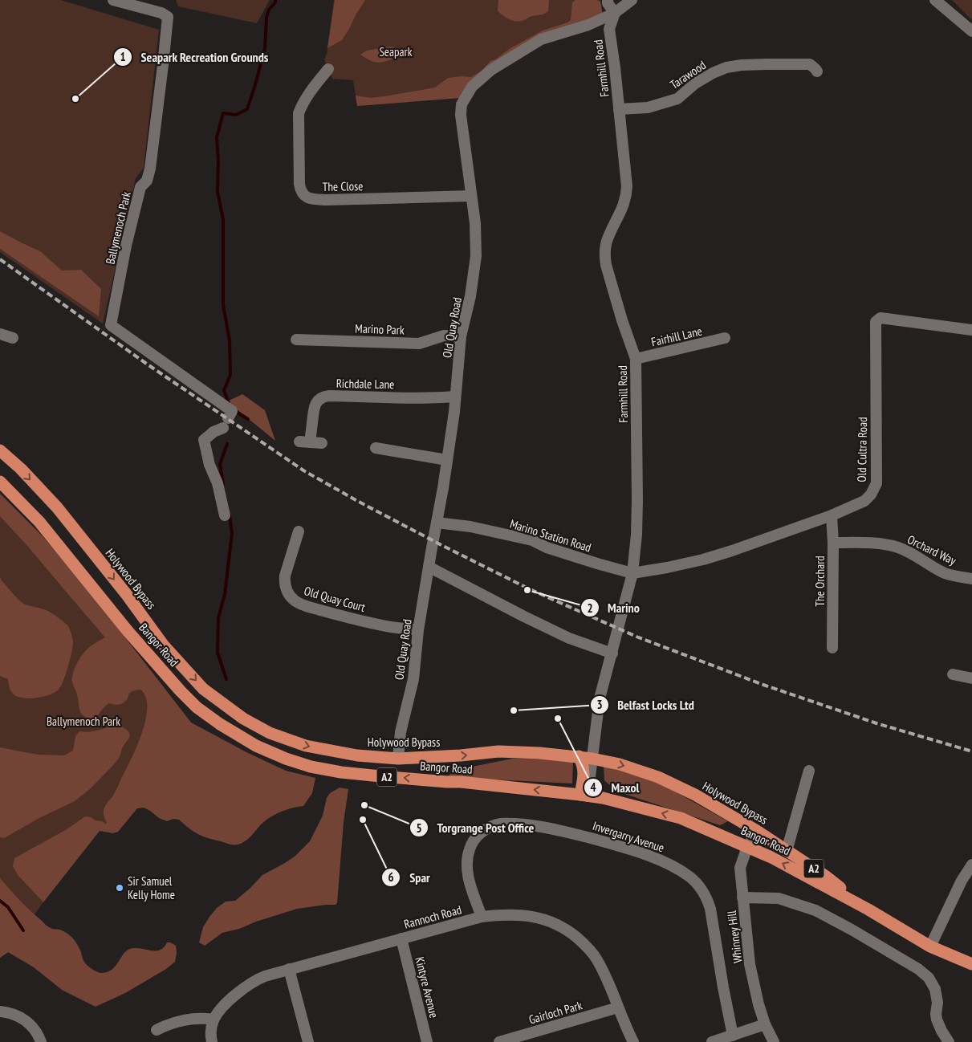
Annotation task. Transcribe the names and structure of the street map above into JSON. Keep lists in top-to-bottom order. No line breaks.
{"streets":{"highway":["Holywood Bypass","Bangor Road","A2"],"street":["Farmhill Road","Tarawood","The Close","Ballymenoch Park","Old Quay Road","Marino Park","Fairhill Lane","Richdale Lane","Old Cultra Road","Marino Station Road","Orchard Way","The Orchard","Old Quay Court","Invergarry Avenue","Rannoch Road","Whinney Hill","Kintyre Avenue","Gairloch Park"]},"crossings":[["Farmhill Road","Tarawood"],["Farmhill Road","Old Quay Road"],["Farmhill Road","Fairhill Lane"],["Farmhill Road","Old Cultra Road"],["Farmhill Road","Marino Station Road"],["Farmhill Road","Holywood Bypass"],["Farmhill Road","Bangor Road"],["The Close","Old Quay Road"],["Old Quay Road","Marino Park"],["Old Quay Road","Richdale Lane"],["Old Quay Road","Marino Station Road"],["Old Quay Road","Holywood Bypass"],["Old Quay Road","Old Quay Court"],["Old Cultra Road","Marino Station Road"],["Old Cultra Road","The Orchard"],["Orchard Way","The Orchard"],["Holywood Bypass","Bangor Road"],["Bangor Road","Whinney Hill"],["Invergarry Avenue","Rannoch Road"],["Rannoch Road","Kintyre Avenue"],["Rannoch Road","Gairloch Park"]],"one_way":["Holywood Bypass","Bangor Road"],"parks":["Seapark","Ballymenoch Park"],"places":["Seapark Recreation Grounds","Marino","Belfast Locks Ltd","Maxol","Torgrange Post Office","Spar","Sir Samuel Kelly Home"]}
